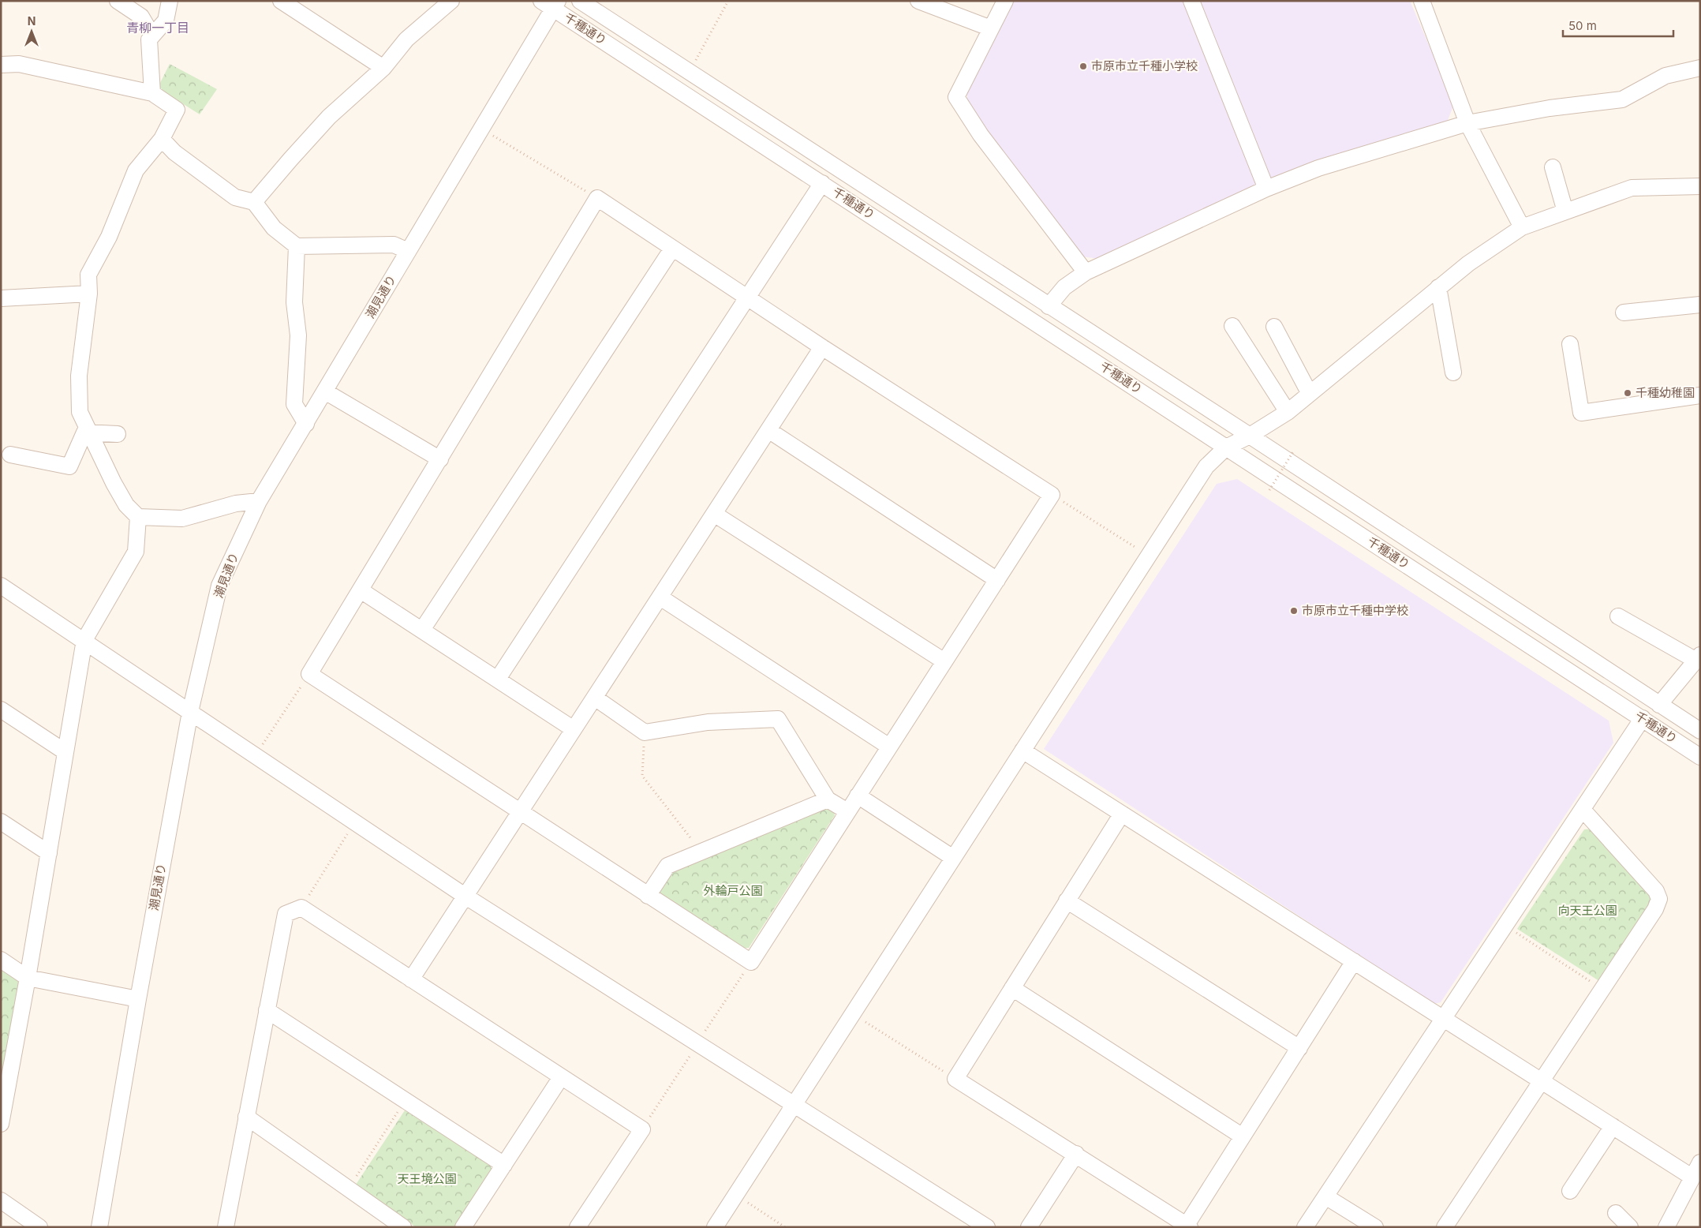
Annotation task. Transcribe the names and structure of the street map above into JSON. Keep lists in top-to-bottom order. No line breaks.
{"streets":{"street":["千種通り","潮見通り"]},"crossings":[["千種通り","潮見通り"]],"districts":["青柳一丁目"],"parks":["外輪戸公園","向天王公園","天王境公園"],"places":["市原市立千種小学校","千種幼稚園","市原市立千種中学校"],"scale_bar":"50 m","north":"top"}
